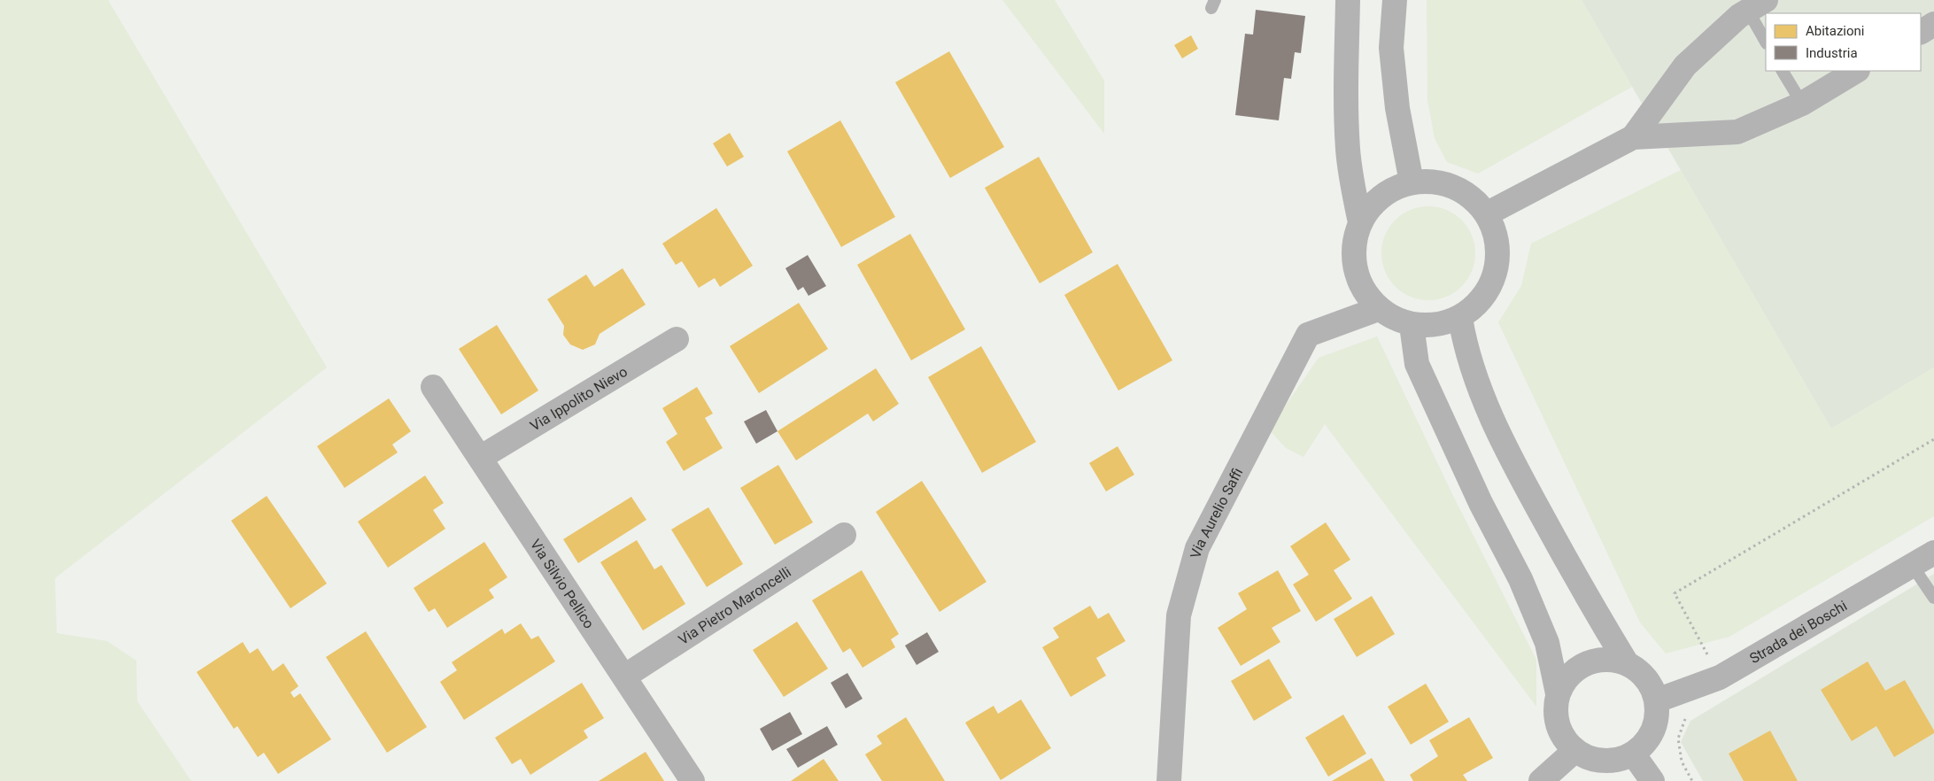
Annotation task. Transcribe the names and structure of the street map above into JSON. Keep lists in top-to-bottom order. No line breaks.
{"streets":{"street":["Via Ippolito Nievo","Via Aurelio Saffi","Via Silvio Pellico","Via Pietro Maroncelli","Strada dei Boschi"]},"crossings":[["Via Ippolito Nievo","Via Silvio Pellico"],["Via Silvio Pellico","Via Pietro Maroncelli"]],"legend":["Abitazioni","Industria"]}
